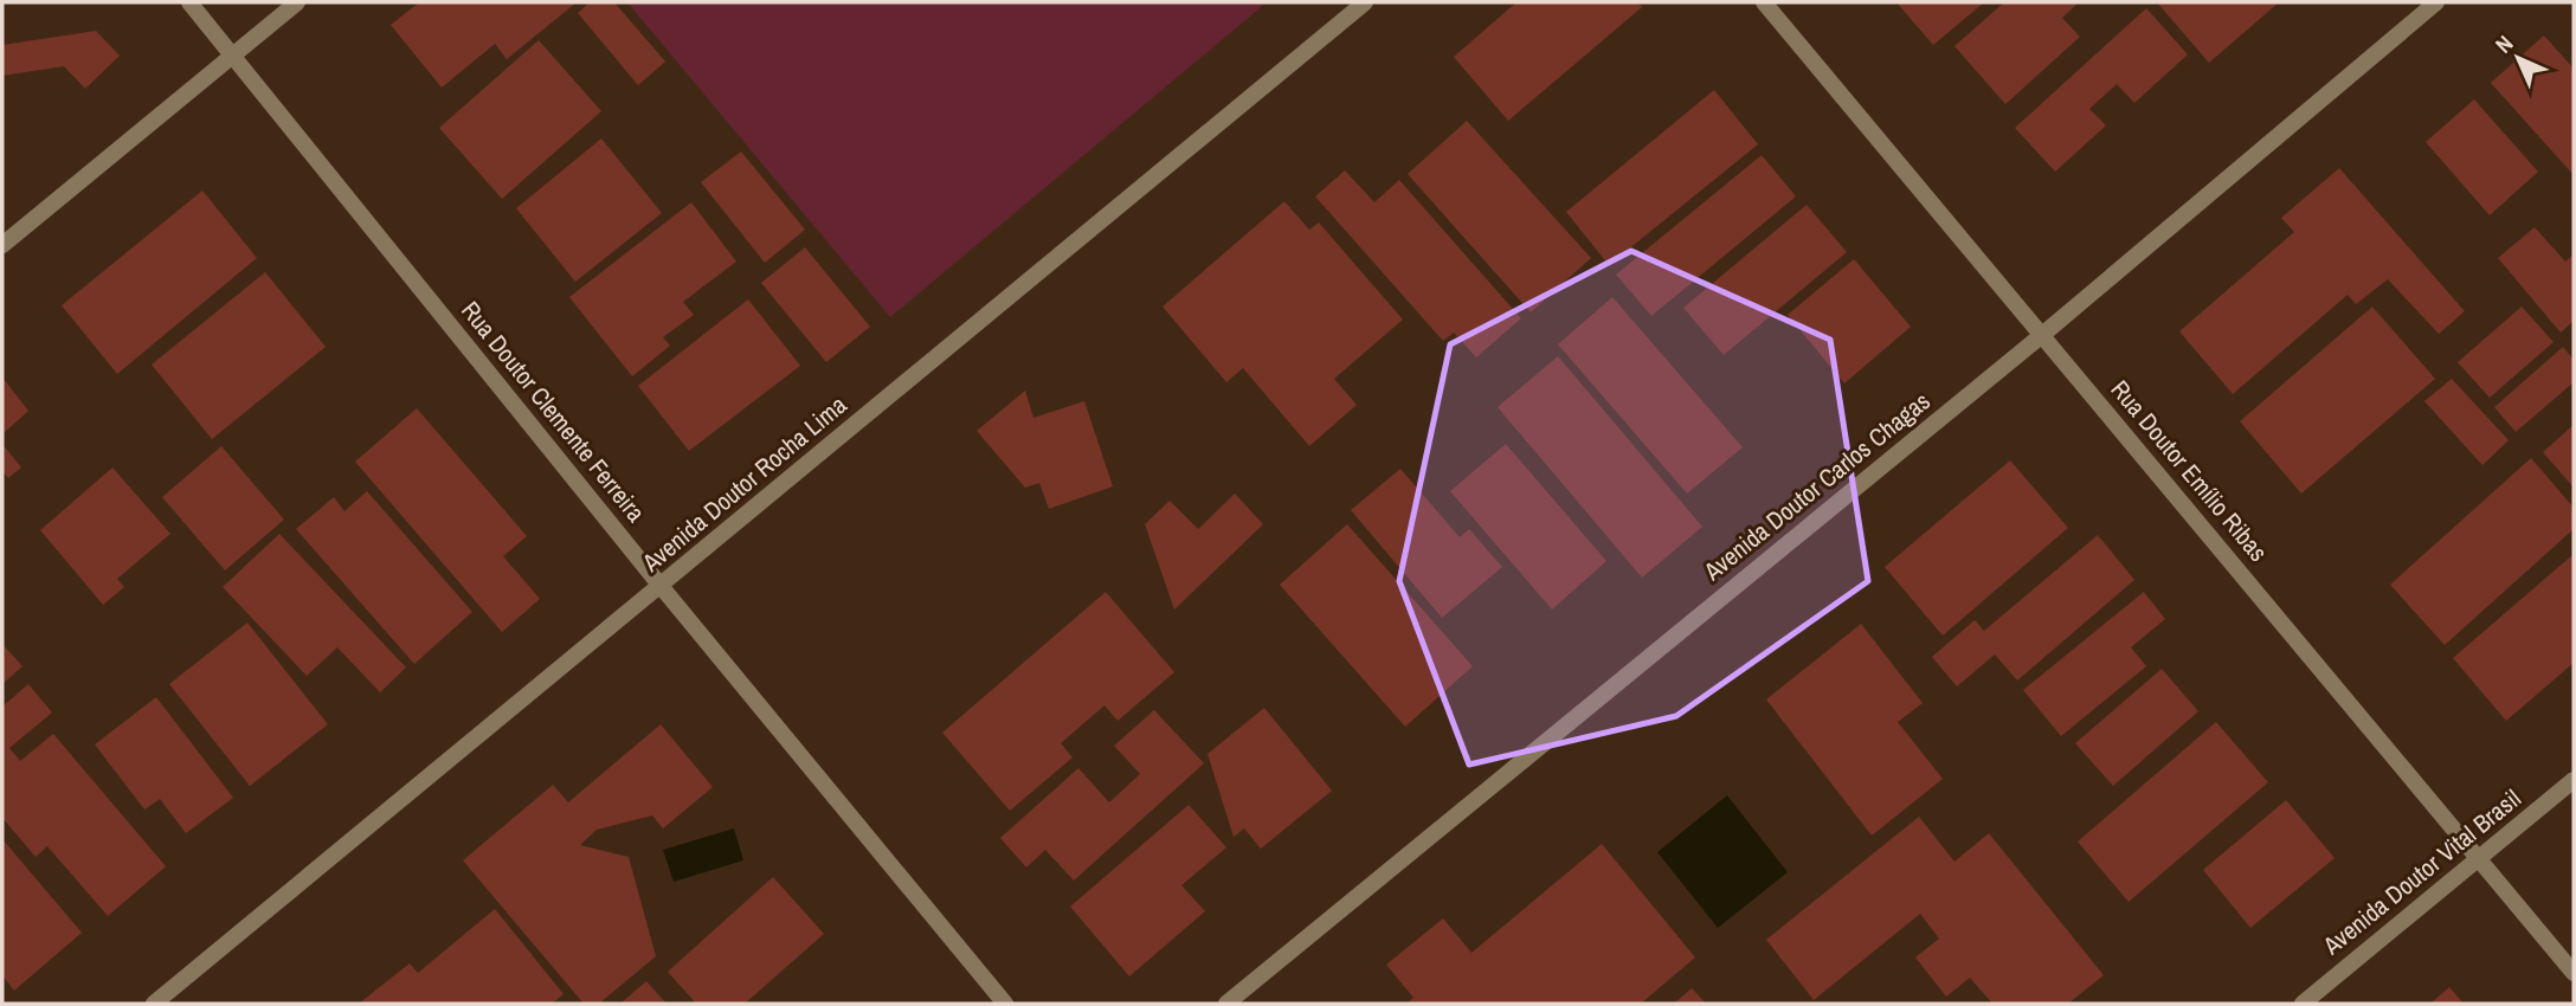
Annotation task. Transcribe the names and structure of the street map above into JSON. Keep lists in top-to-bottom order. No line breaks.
{"streets":{"street":["Rua Doutor Clemente Ferreira","Rua Doutor Emílio Ribas","Avenida Doutor Rocha Lima","Avenida Doutor Carlos Chagas","Avenida Doutor Vital Brasil"]},"crossings":[["Rua Doutor Clemente Ferreira","Avenida Doutor Rocha Lima"],["Rua Doutor Emílio Ribas","Avenida Doutor Carlos Chagas"],["Rua Doutor Emílio Ribas","Avenida Doutor Vital Brasil"]],"north":"top left"}
